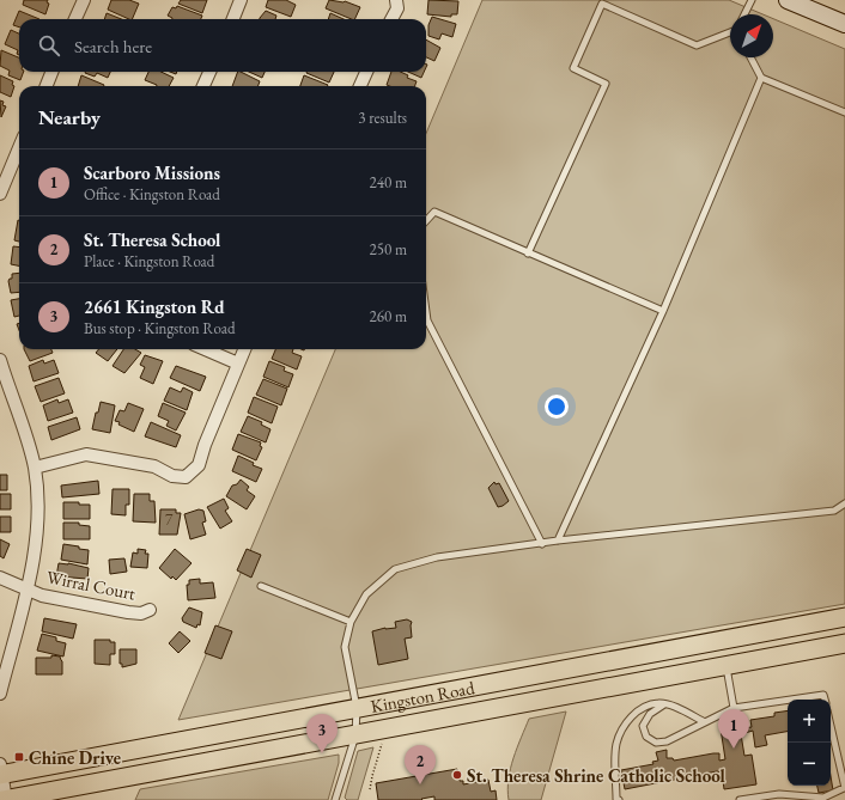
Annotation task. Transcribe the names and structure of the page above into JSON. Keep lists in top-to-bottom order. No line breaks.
{"streets":{"main road":["Kingston Road"],"street":["Wirral Court"]},"places":{"transit":["Chine Drive"],"other":["St. Theresa Shrine Catholic School"]},"house_numbers":["7"],"north":"top right","page":{"search":"Search here","heading":["Nearby","3 results"],"list":[{"mark":"1","name":"Scarboro Missions","note":"Office · Kingston Road","value":"240 m"},{"mark":"2","name":"St. Theresa School","note":"Place · Kingston Road","value":"250 m"},{"mark":"3","name":"2661 Kingston Rd","note":"Bus stop · Kingston Road","value":"260 m"}],"map_buttons":["+","−"],"pins":["1","3","2"]}}
